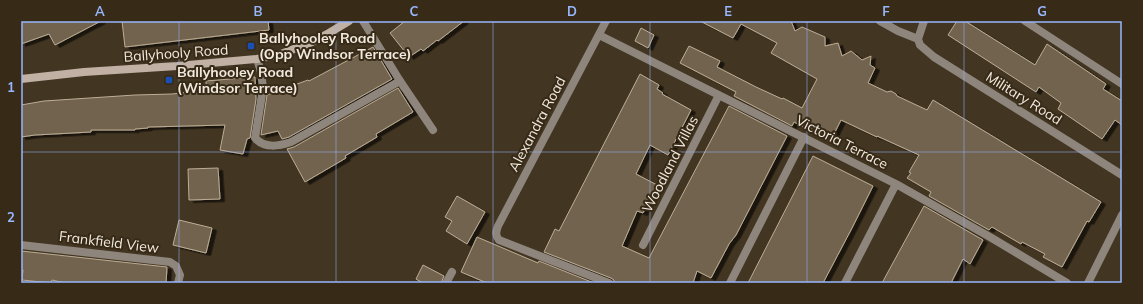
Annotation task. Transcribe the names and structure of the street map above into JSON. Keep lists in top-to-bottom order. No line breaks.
{"streets":{"main road":["Ballyhooly Road"],"street":["Military Road","Alexandra Road","Victoria Terrace","Woodland Villas","Frankfield View"]},"crossings":[["Alexandra Road","Victoria Terrace"],["Victoria Terrace","Woodland Villas"]],"places":{"transit":["Ballyhooley Road (Opp Windsor Terrace)","Ballyhooley Road (Windsor Terrace)"]},"grid":{"columns":["A","B","C","D","E","F","G"],"rows":["1","2"]}}
